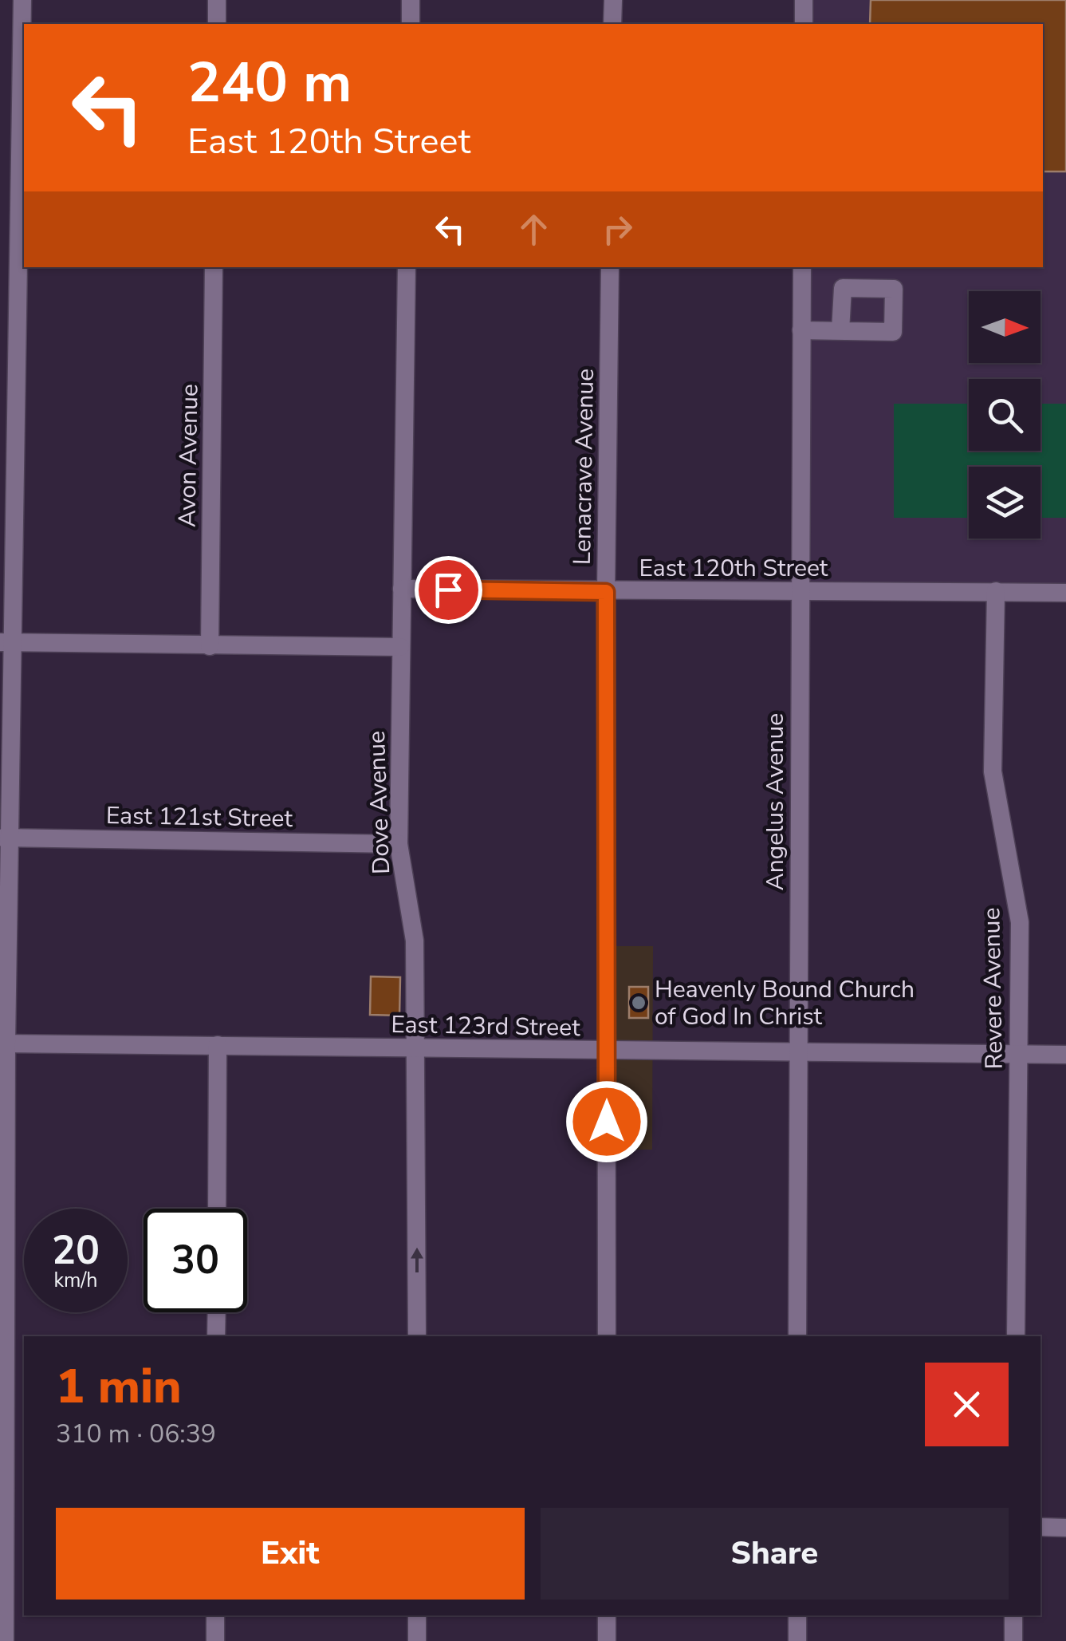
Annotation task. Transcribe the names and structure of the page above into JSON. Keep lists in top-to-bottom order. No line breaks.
{"streets":{"street":["Avon Avenue","Lenacrave Avenue","East 120th Street","Angelus Avenue","Dove Avenue","East 121st Street","Revere Avenue","East 123rd Street"]},"crossings":[["Lenacrave Avenue","East 120th Street"],["Lenacrave Avenue","East 123rd Street"],["East 120th Street","Angelus Avenue"],["East 120th Street","Dove Avenue"],["East 120th Street","Revere Avenue"],["Angelus Avenue","East 123rd Street"],["Dove Avenue","East 121st Street"],["Dove Avenue","East 123rd Street"],["Revere Avenue","East 123rd Street"]],"places":["Heavenly Bound Church of God In Christ"],"north":"right","page":{"turn":["240 m","East 120th Street"],"speed":"20 km/h","limit":"30","heading":["1 min","310 m · 06:39"],"buttons":["Exit","Share"]}}
